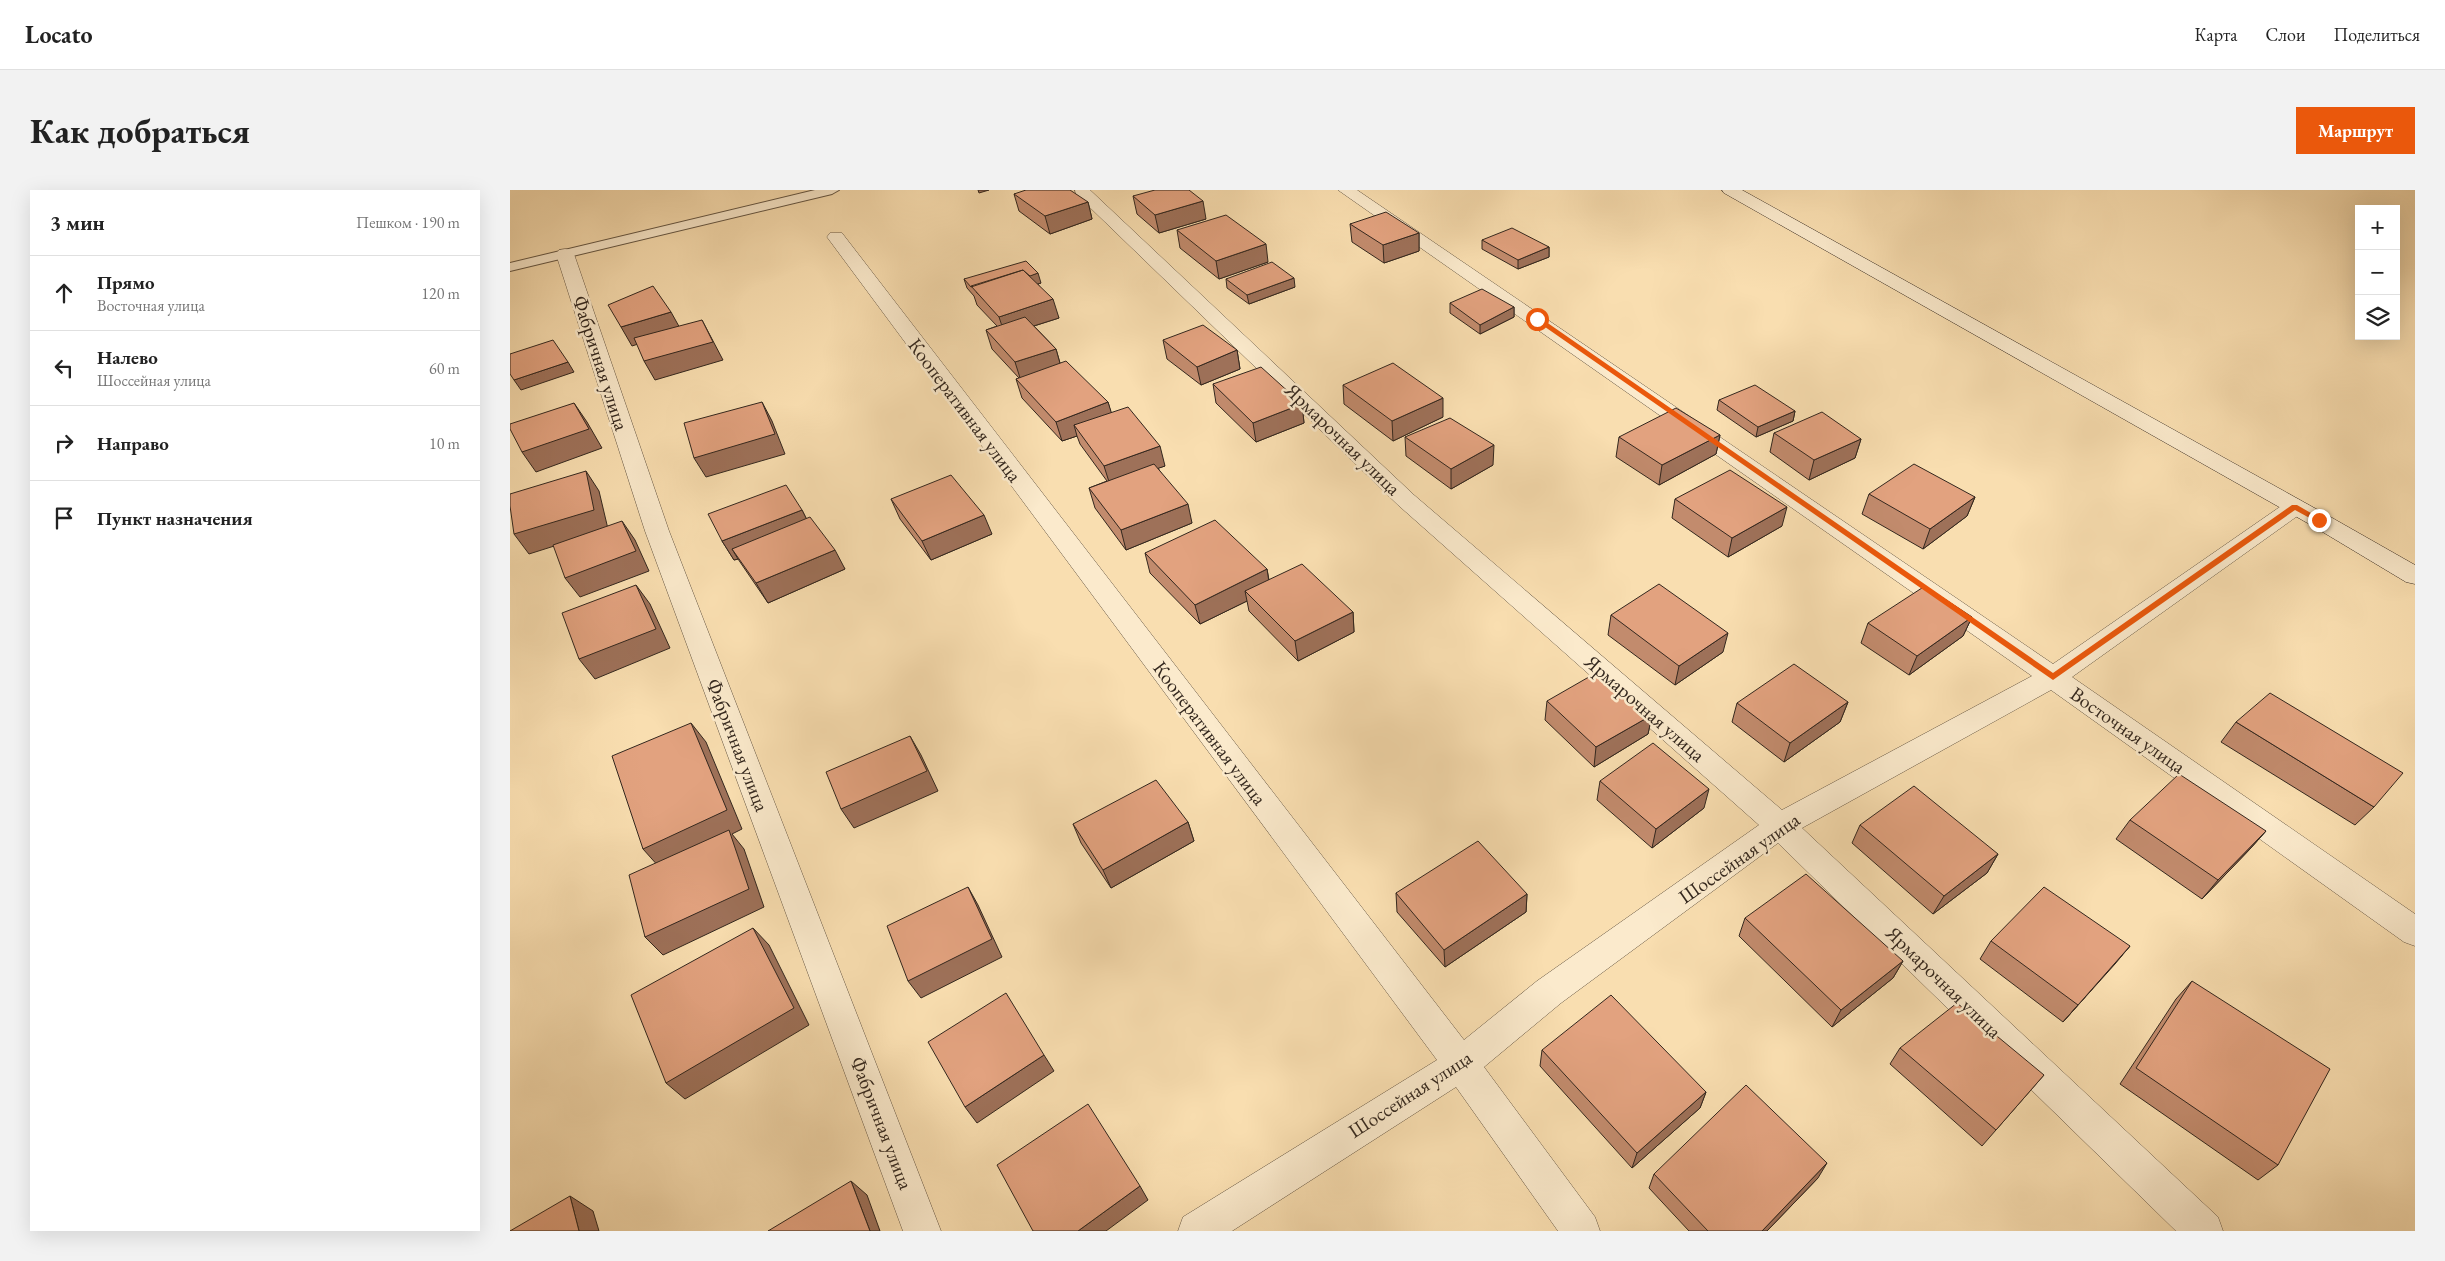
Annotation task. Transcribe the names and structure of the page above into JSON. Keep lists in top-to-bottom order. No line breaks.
{"streets":{"street":["Фабричная улица","Кооперативная улица","Ярмарочная улица","Восточная улица","Шоссейная улица"]},"crossings":[["Кооперативная улица","Шоссейная улица"],["Ярмарочная улица","Шоссейная улица"],["Восточная улица","Шоссейная улица"]],"page":{"header":"Locato","nav":["Карта","Слои","Поделиться"],"buttons":"Маршрут","title":"Как добраться","heading":["3 мин","Пешком · 190 m"],"map_buttons":["+","−"],"list":[["Прямо","Восточная улица","120 m"],["Налево","Шоссейная улица","60 m"],["Направо","10 m"],"Пункт назначения"]}}
